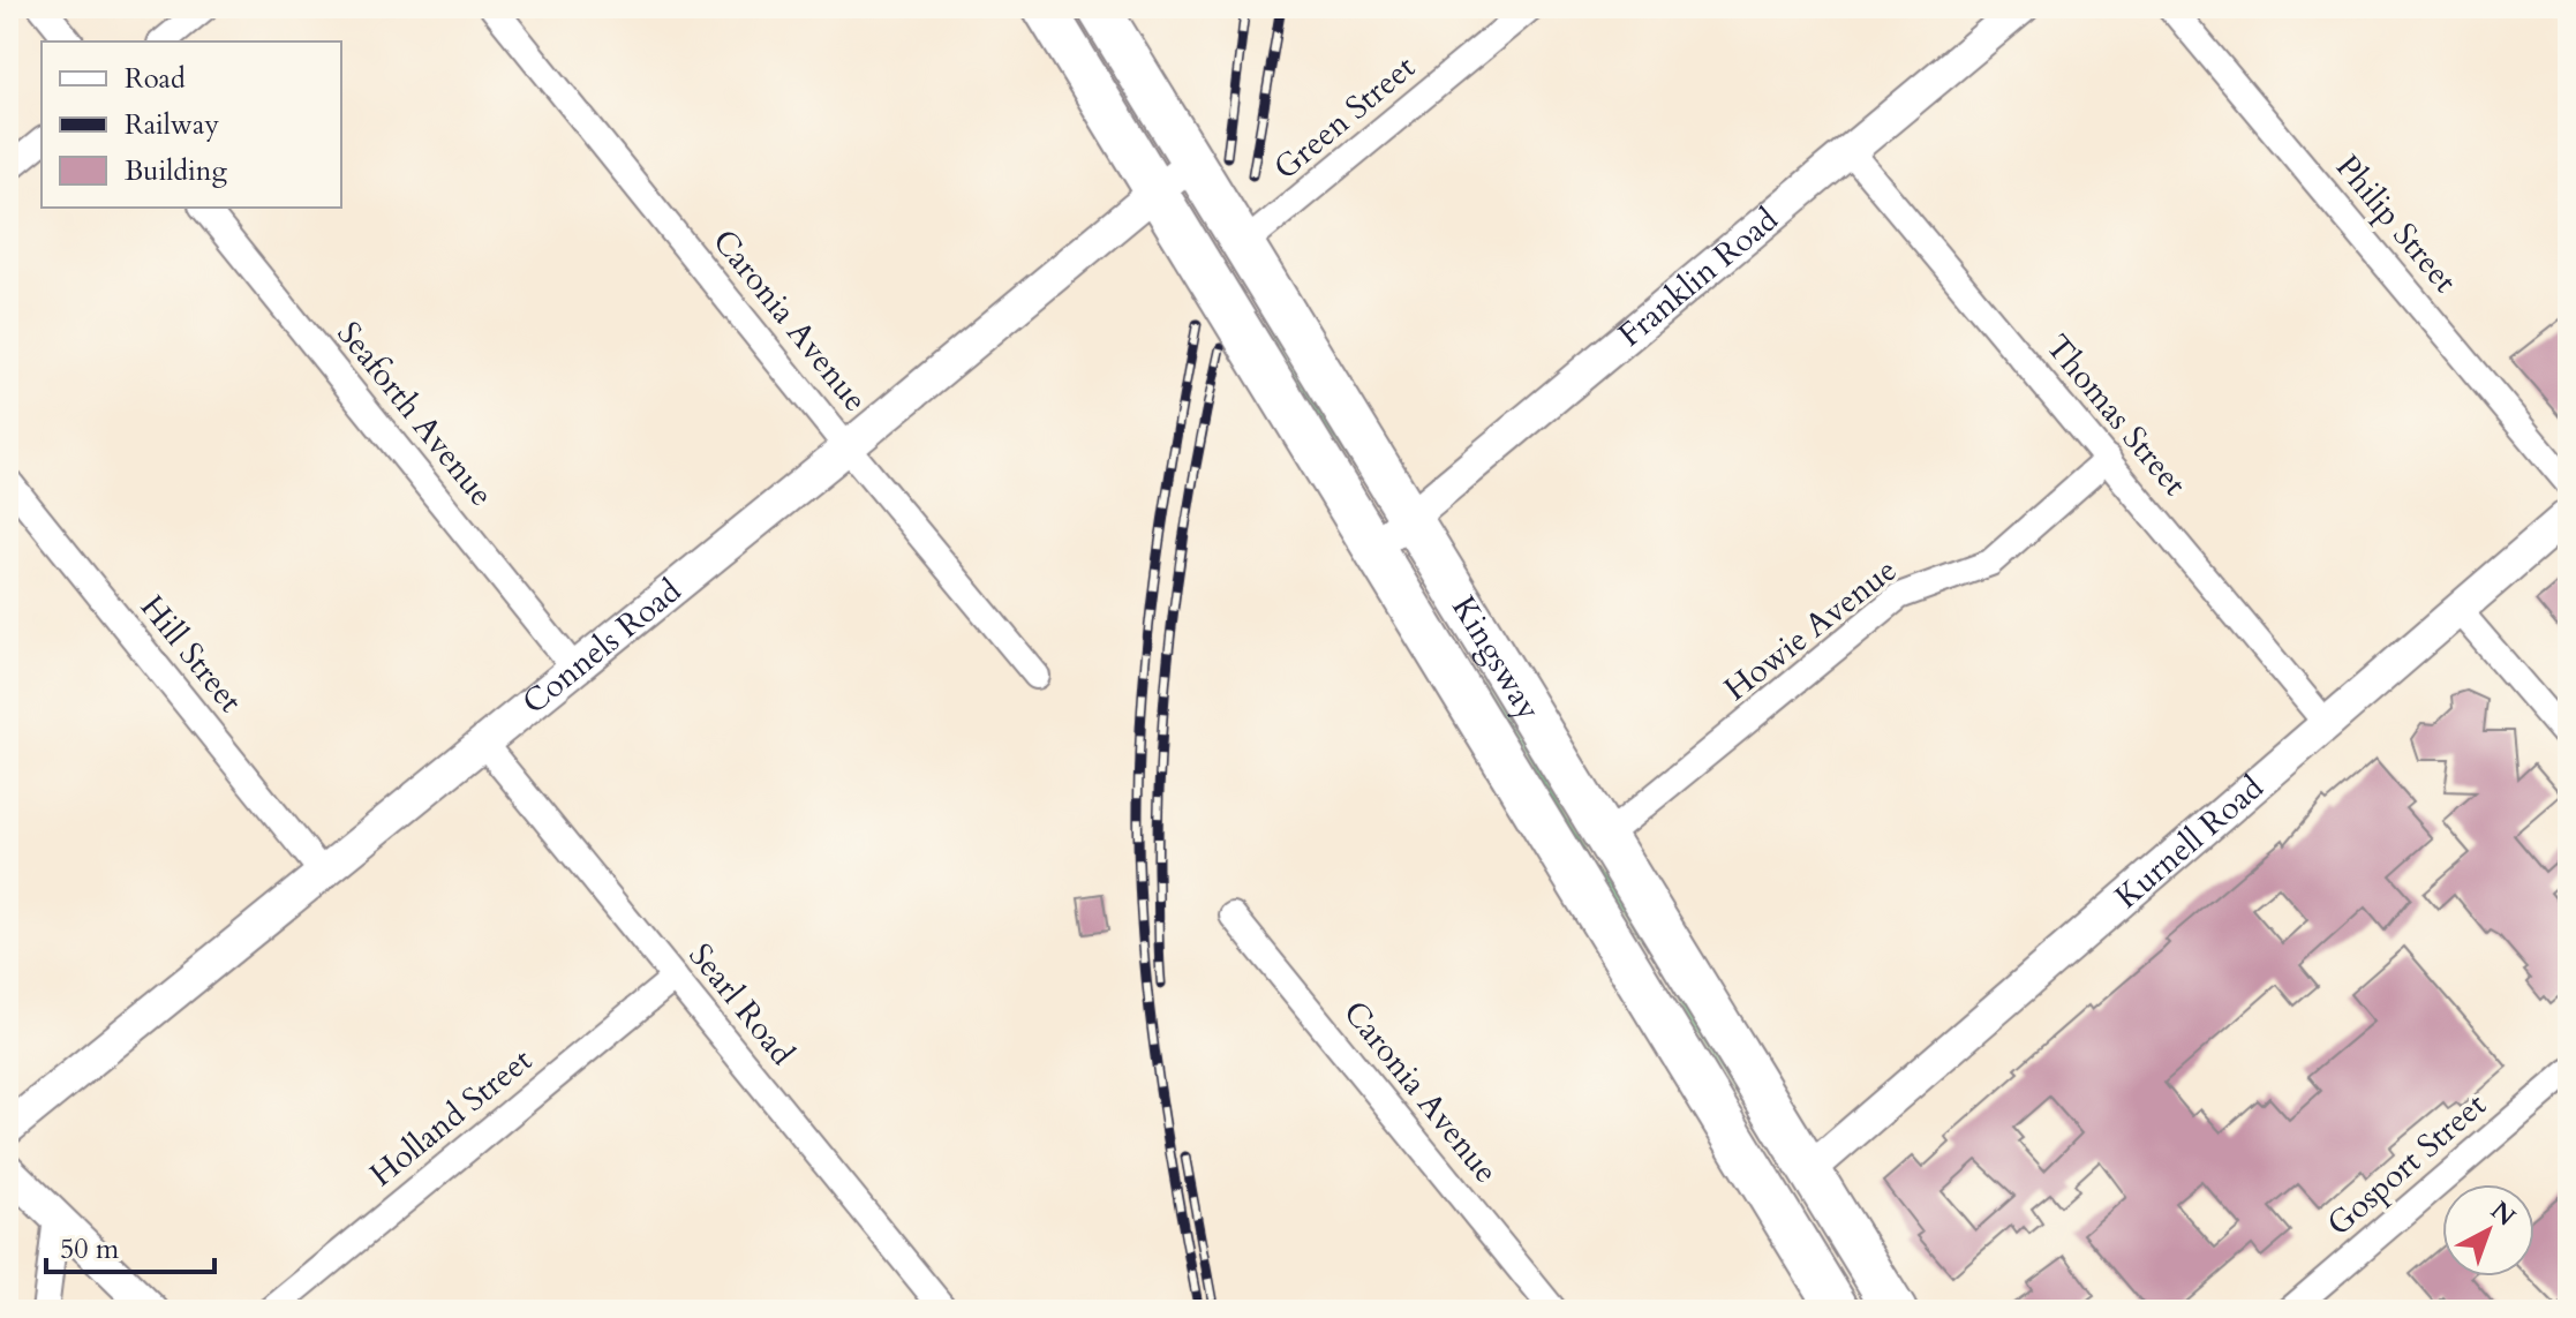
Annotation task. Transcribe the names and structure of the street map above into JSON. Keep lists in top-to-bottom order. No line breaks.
{"streets":{"main road":["Kingsway"],"street":["Green Street","Philip Street","Franklin Road","Caronia Avenue","Seaforth Avenue","Thomas Street","Howie Avenue","Connels Road","Hill Street","Kurnell Road","Searl Road","Holland Street","Gosport Street"]},"crossings":[["Green Street","Kingsway"],["Franklin Road","Thomas Street"],["Franklin Road","Kingsway"],["Caronia Avenue","Connels Road"],["Seaforth Avenue","Connels Road"],["Thomas Street","Howie Avenue"],["Thomas Street","Kurnell Road"],["Howie Avenue","Kingsway"],["Connels Road","Hill Street"],["Connels Road","Kingsway"],["Connels Road","Searl Road"],["Kingsway","Kurnell Road"],["Searl Road","Holland Street"]],"legend":["Road","Railway","Building"],"scale_bar":"50 m","north":"top right"}
